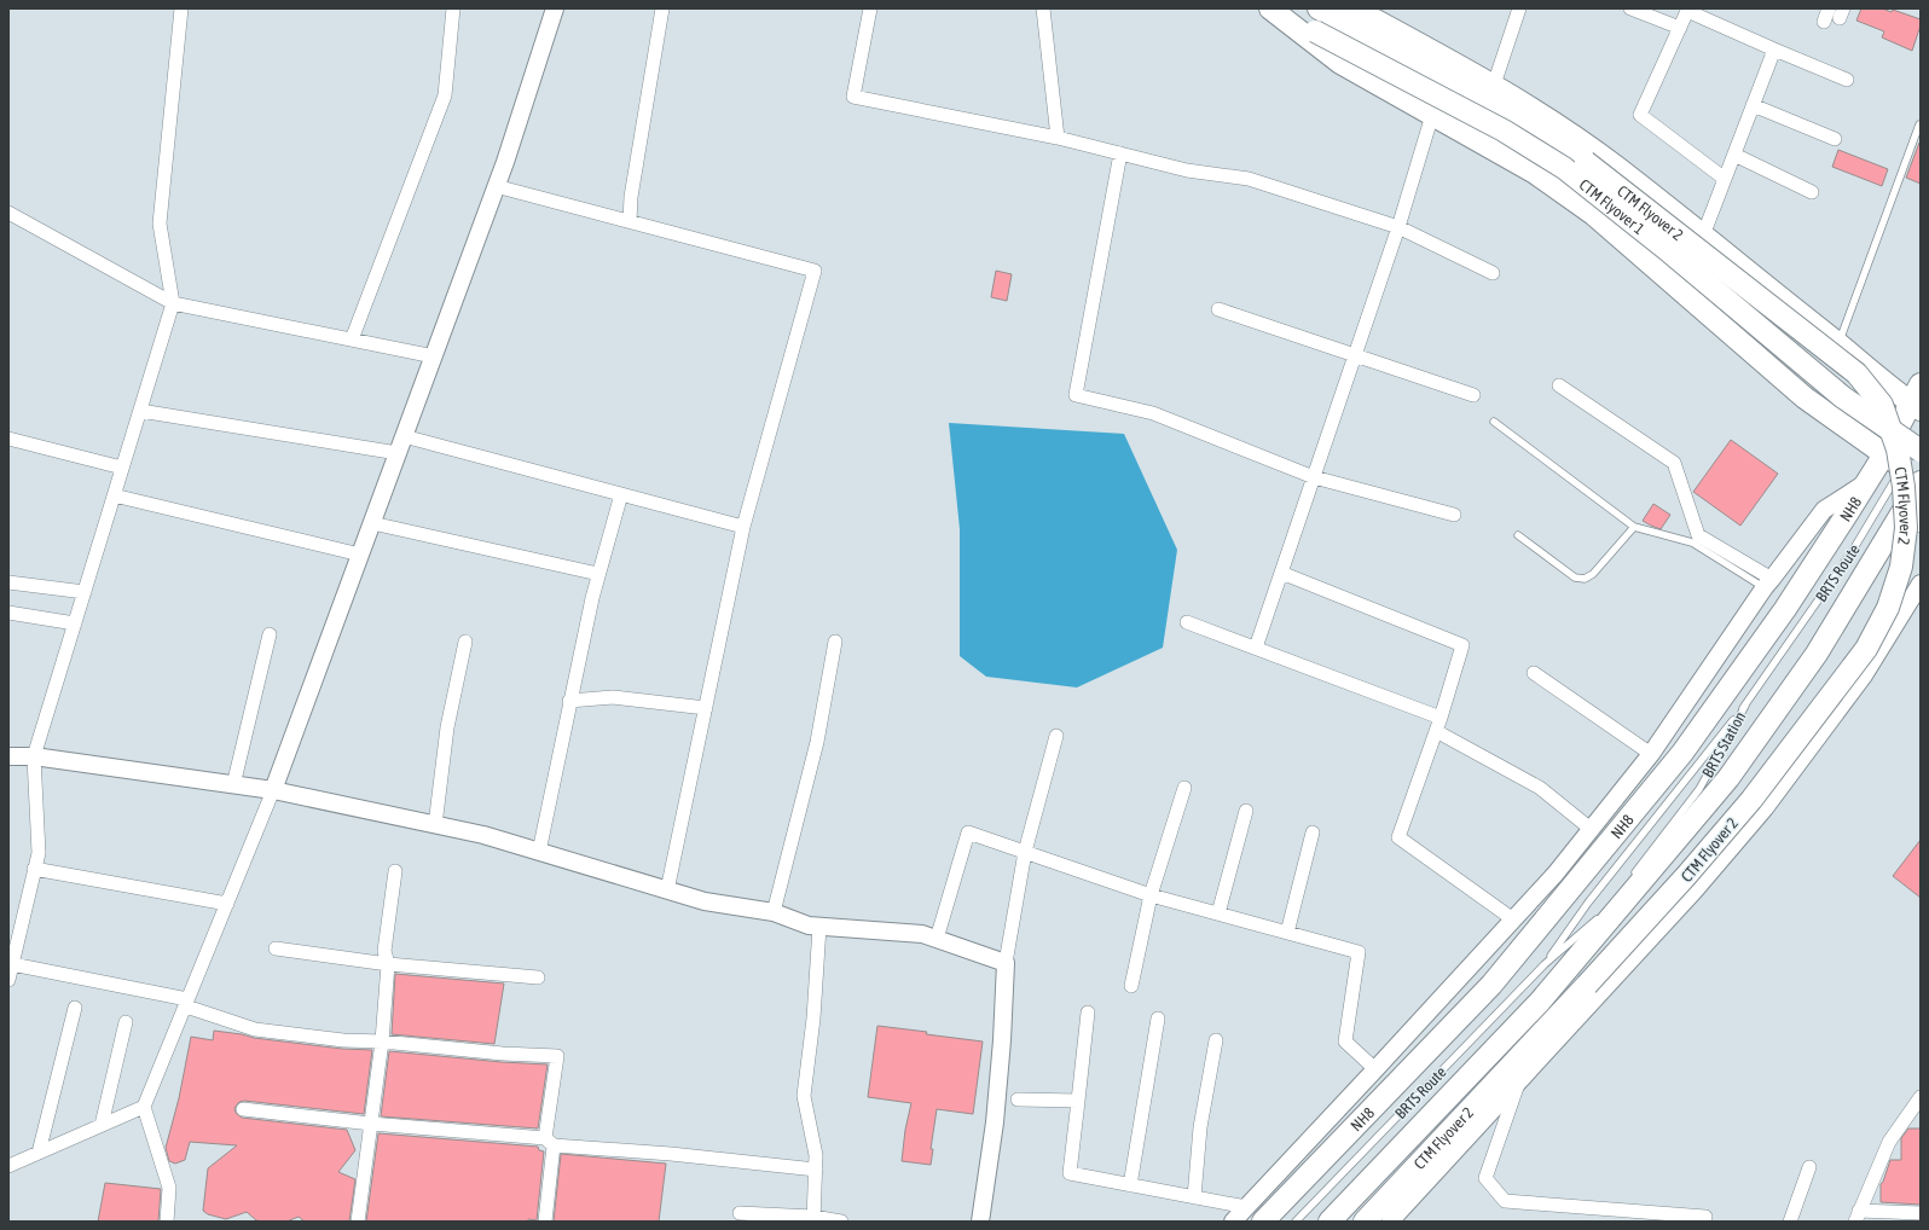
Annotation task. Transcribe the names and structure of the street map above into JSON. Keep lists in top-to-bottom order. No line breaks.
{"streets":{"main road":["CTM Flyover 1","CTM Flyover 2","NH8"],"lane":["BRTS Route","BRTS Station"]},"crossings":[["CTM Flyover 1","BRTS Route"],["BRTS Route","BRTS Station"]]}
